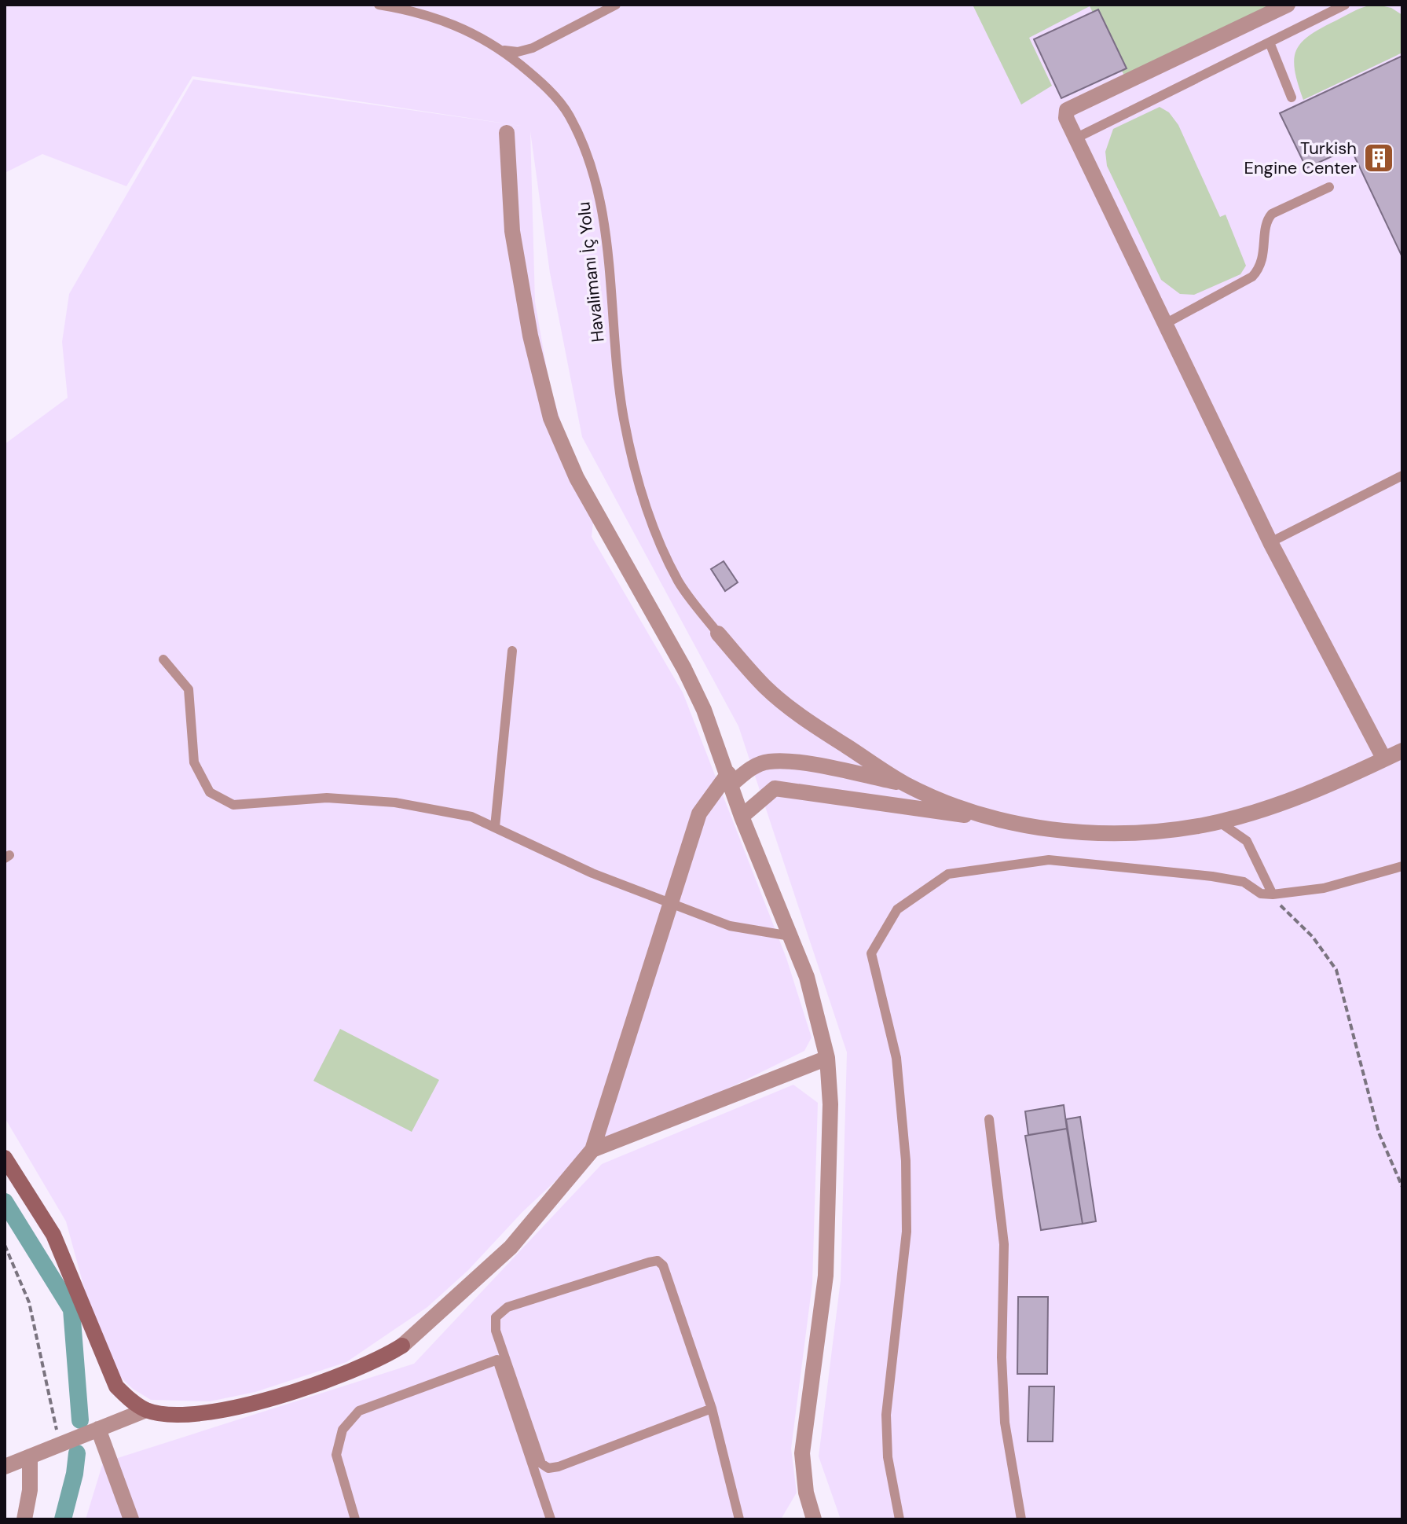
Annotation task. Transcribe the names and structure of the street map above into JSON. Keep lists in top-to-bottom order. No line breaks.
{"streets":{"lane":["Havalimanı İç Yolu"]},"places":{"building":["Turkish Engine Center"]}}
